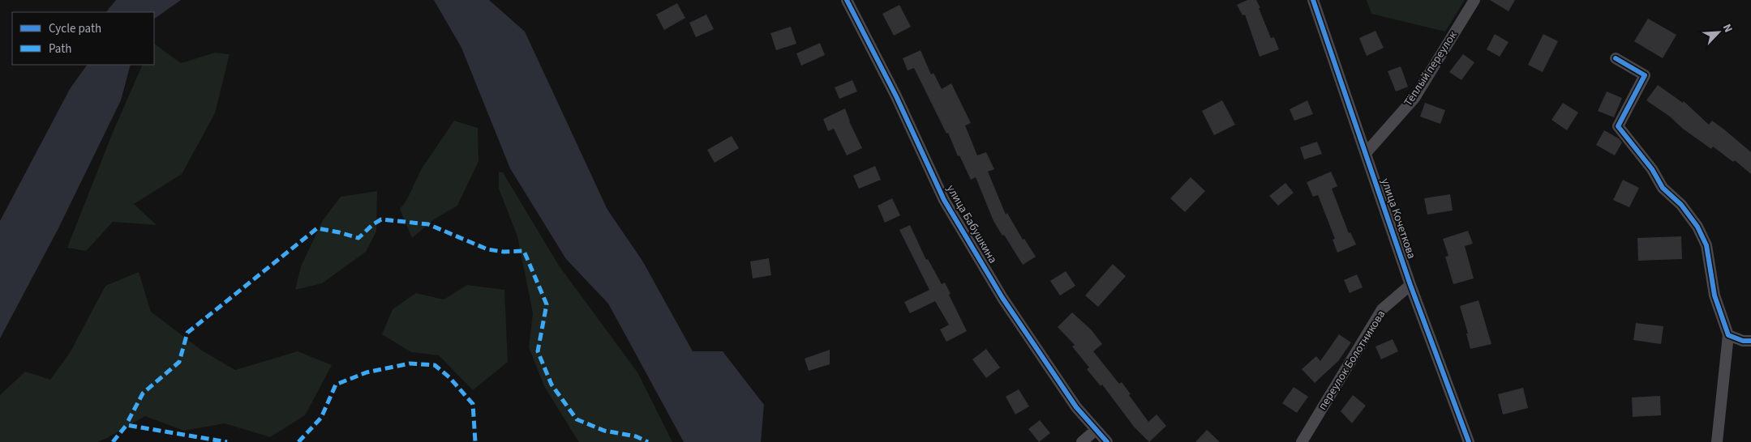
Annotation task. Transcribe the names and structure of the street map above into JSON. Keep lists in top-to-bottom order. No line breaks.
{"streets":{"street":["Тёплый переулок","улица Кочеткова","улица Бабушкина","переулок Болотникова"]},"crossings":[["Тёплый переулок","улица Кочеткова"],["улица Кочеткова","переулок Болотникова"]],"legend":["Cycle path","Path"],"north":"top right"}
